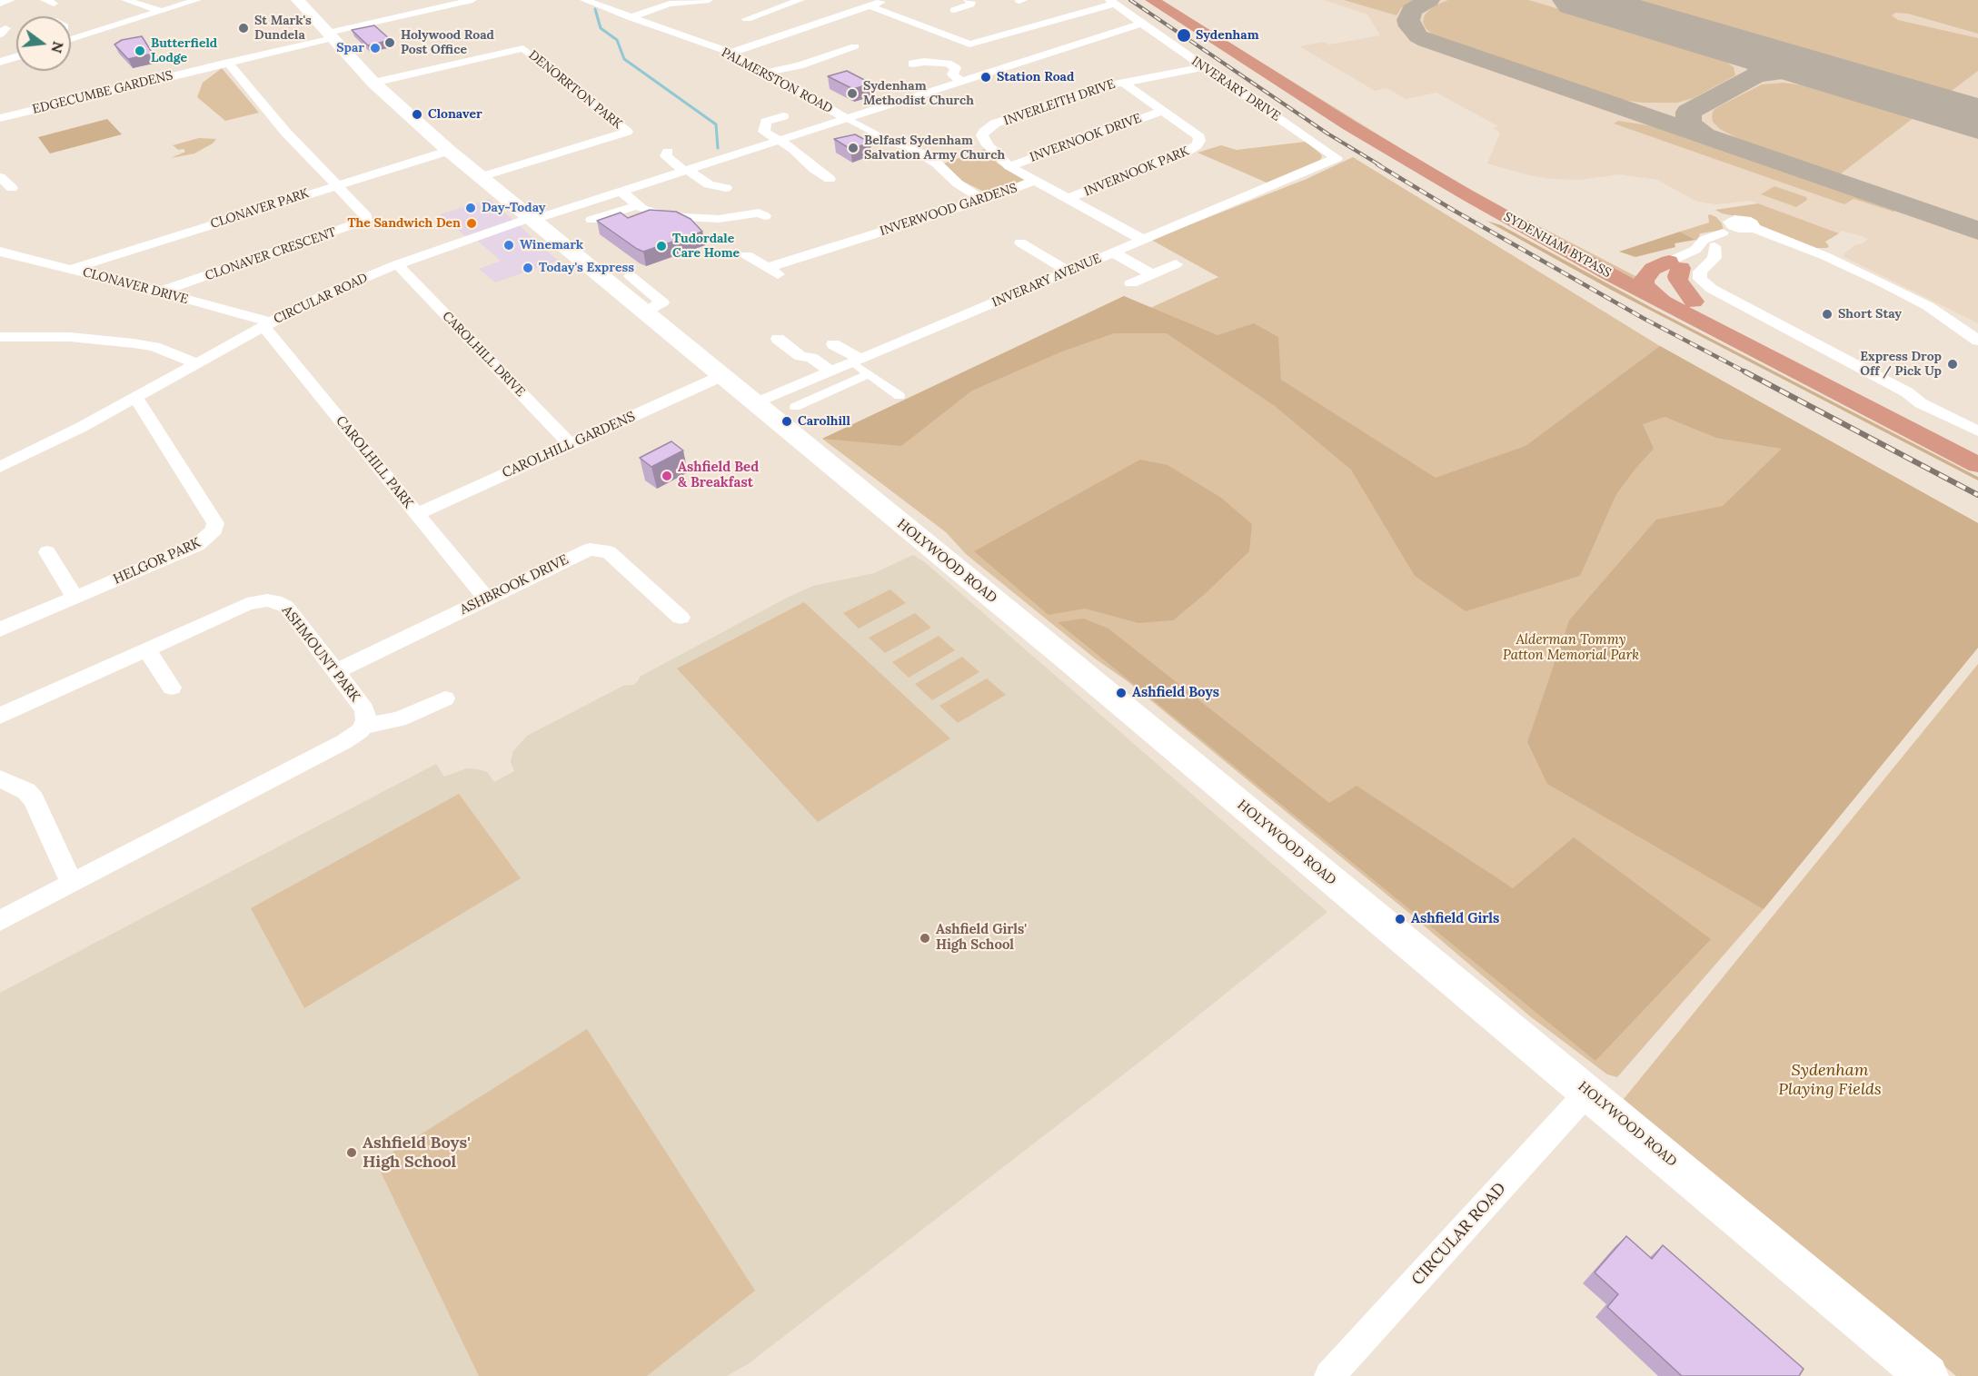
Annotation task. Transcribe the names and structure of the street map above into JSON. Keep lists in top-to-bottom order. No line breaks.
{"streets":{"highway":["SYDENHAM BYPASS"],"main road":["HOLYWOOD ROAD"],"street":["PALMERSTON ROAD","INVERARY DRIVE","DENORRTON PARK","EDGECUMBE GARDENS","INVERLEITH DRIVE","INVERNOOK DRIVE","INVERNOOK PARK","CLONAVER PARK","INVERWOOD GARDENS","CLONAVER CRESCENT","INVERARY AVENUE","CLONAVER DRIVE","CIRCULAR ROAD","CAROLHILL DRIVE","CAROLHILL GARDENS","CAROLHILL PARK","HELGOR PARK","ASHBROOK DRIVE","ASHMOUNT PARK"]},"crossings":[["INVERARY DRIVE","INVERLEITH DRIVE"],["INVERARY DRIVE","INVERARY AVENUE"],["DENORRTON PARK","HOLYWOOD ROAD"],["EDGECUMBE GARDENS","HOLYWOOD ROAD"],["INVERLEITH DRIVE","INVERNOOK DRIVE"],["INVERLEITH DRIVE","INVERNOOK PARK"],["INVERLEITH DRIVE","INVERWOOD GARDENS"],["INVERLEITH DRIVE","INVERARY AVENUE"],["INVERNOOK DRIVE","INVERNOOK PARK"],["CLONAVER PARK","CLONAVER CRESCENT"],["CLONAVER PARK","CLONAVER DRIVE"],["CLONAVER PARK","HOLYWOOD ROAD"],["CLONAVER CRESCENT","CLONAVER DRIVE"],["INVERARY AVENUE","HOLYWOOD ROAD"],["CLONAVER DRIVE","CIRCULAR ROAD"],["CLONAVER DRIVE","CAROLHILL PARK"],["CIRCULAR ROAD","CAROLHILL DRIVE"],["CIRCULAR ROAD","CAROLHILL PARK"],["CIRCULAR ROAD","HELGOR PARK"],["CIRCULAR ROAD","HOLYWOOD ROAD"],["CAROLHILL DRIVE","CAROLHILL GARDENS"],["CAROLHILL GARDENS","CAROLHILL PARK"],["CAROLHILL GARDENS","HOLYWOOD ROAD"],["CAROLHILL PARK","ASHBROOK DRIVE"],["ASHBROOK DRIVE","ASHMOUNT PARK"]],"parks":["Alderman Tommy Patton Memorial Park","Sydenham Playing Fields"],"places":["St Mark's Dundela","Sydenham","Holywood Road Post Office","Spar","Butterfield Lodge","Station Road","Sydenham Methodist Church","Clonaver","Belfast Sydenham Salvation Army Church","Day-Today","The Sandwich Den","Winemark","Tudordale Care Home","Today's Express","Short Stay","Express Drop Off / Pick Up","Carolhill","Ashfield Bed & Breakfast","Ashfield Boys","Ashfield Girls","Ashfield Girls' High School","Ashfield Boys' High School"],"north":"right"}
